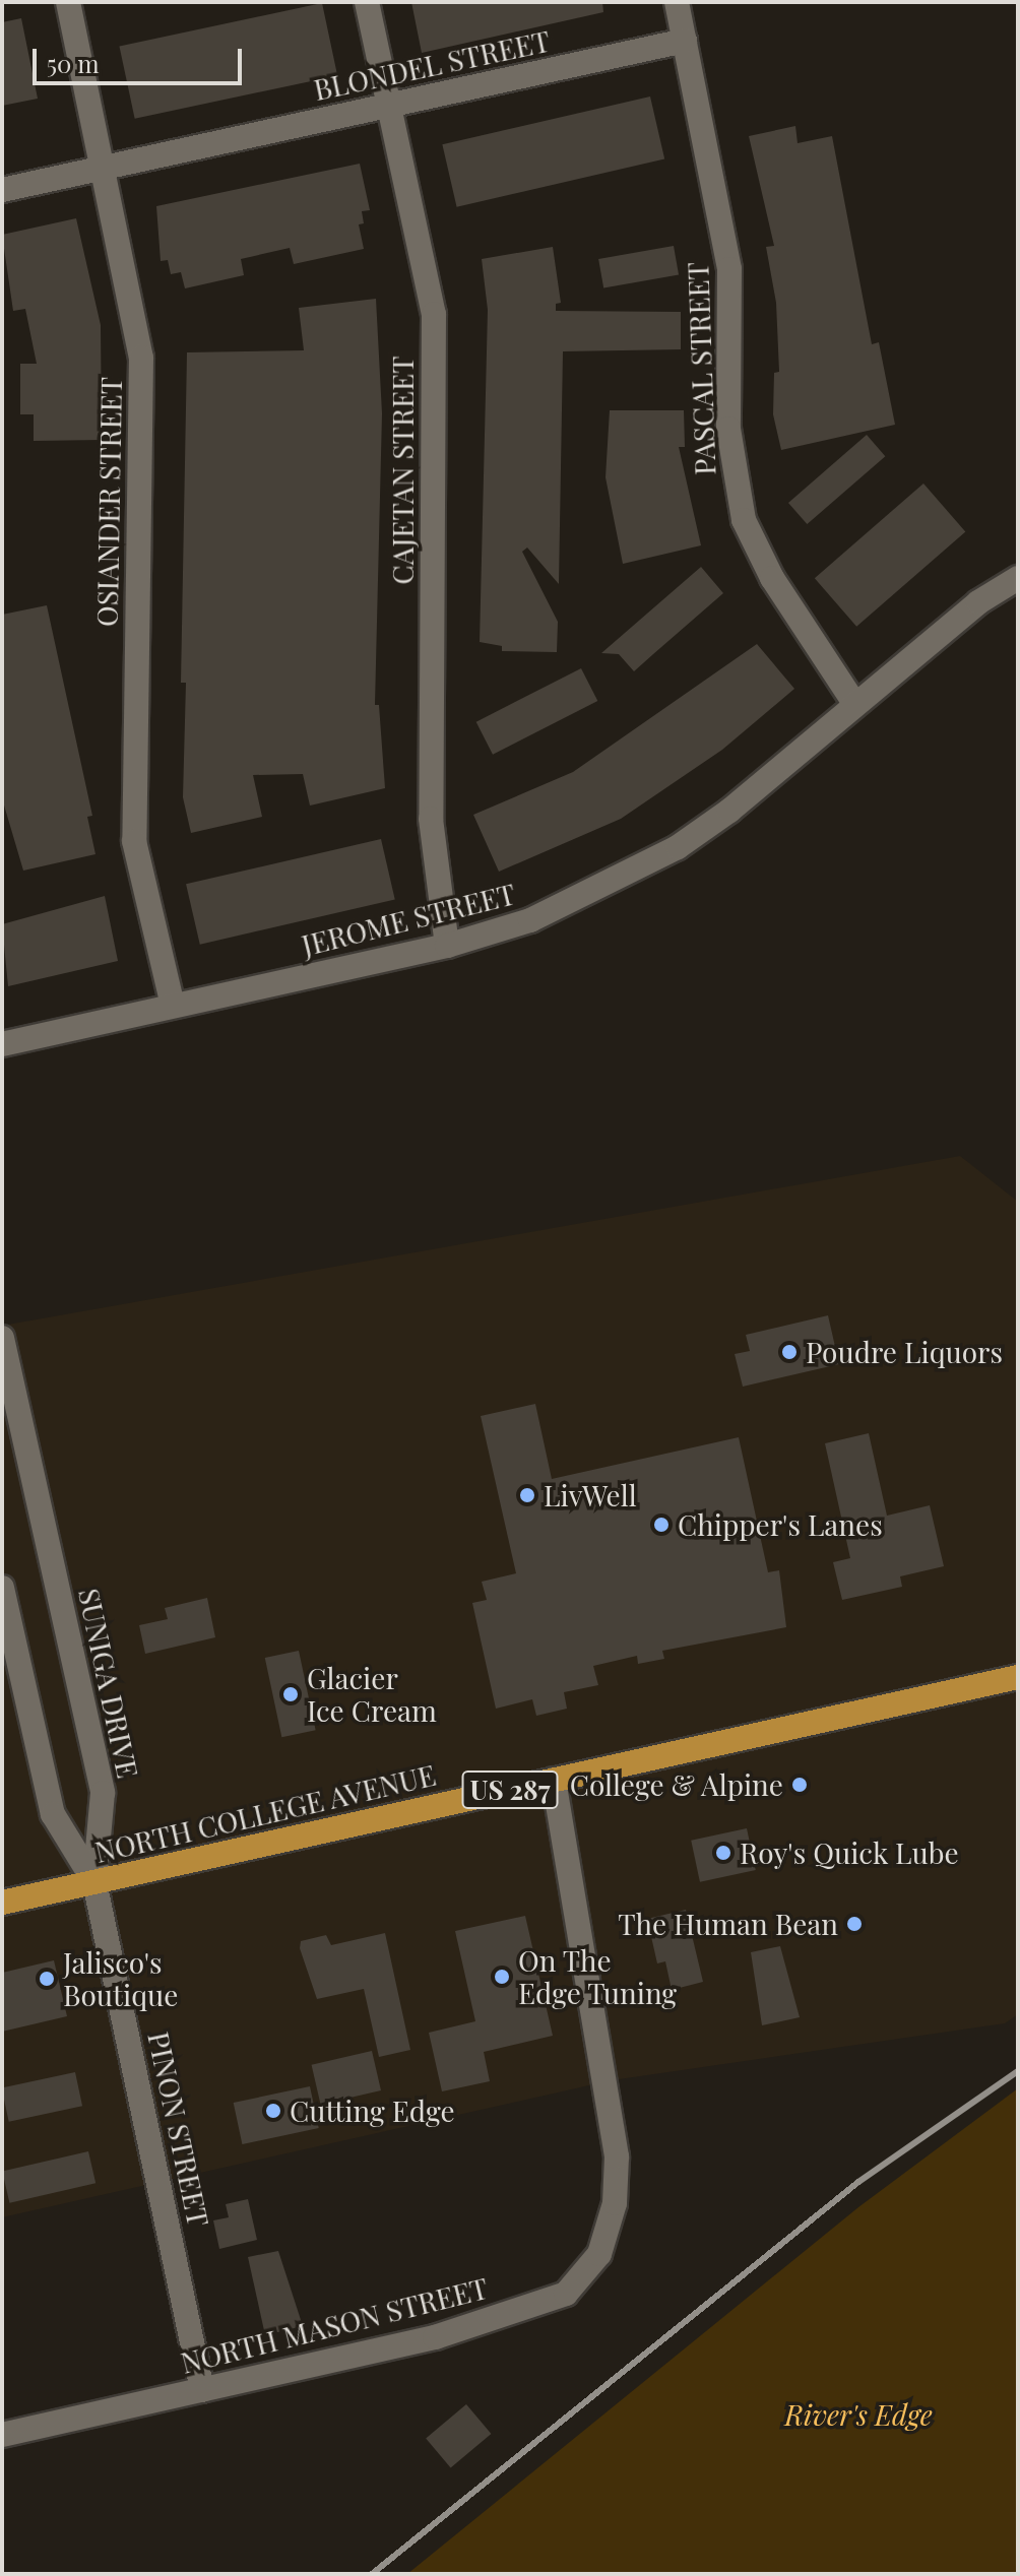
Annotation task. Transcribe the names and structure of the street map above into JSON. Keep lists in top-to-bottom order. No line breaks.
{"streets":{"highway":["US 287","NORTH COLLEGE AVENUE"],"street":["BLONDEL STREET","PASCAL STREET","CAJETAN STREET","OSIANDER STREET","JEROME STREET","SUNIGA DRIVE","PINON STREET","NORTH MASON STREET"]},"crossings":[["BLONDEL STREET","PASCAL STREET"],["BLONDEL STREET","CAJETAN STREET"],["BLONDEL STREET","OSIANDER STREET"],["PASCAL STREET","JEROME STREET"],["CAJETAN STREET","JEROME STREET"],["OSIANDER STREET","JEROME STREET"],["SUNIGA DRIVE","NORTH COLLEGE AVENUE"],["SUNIGA DRIVE","PINON STREET"],["NORTH COLLEGE AVENUE","PINON STREET"],["NORTH COLLEGE AVENUE","NORTH MASON STREET"],["PINON STREET","NORTH MASON STREET"]],"parks":["River's Edge"],"places":["Poudre Liquors","LivWell","Chipper's Lanes","Glacier Ice Cream","College & Alpine","Roy's Quick Lube","The Human Bean","On The Edge Tuning","Jalisco's Boutique","Cutting Edge"],"scale_bar":"50 m"}
